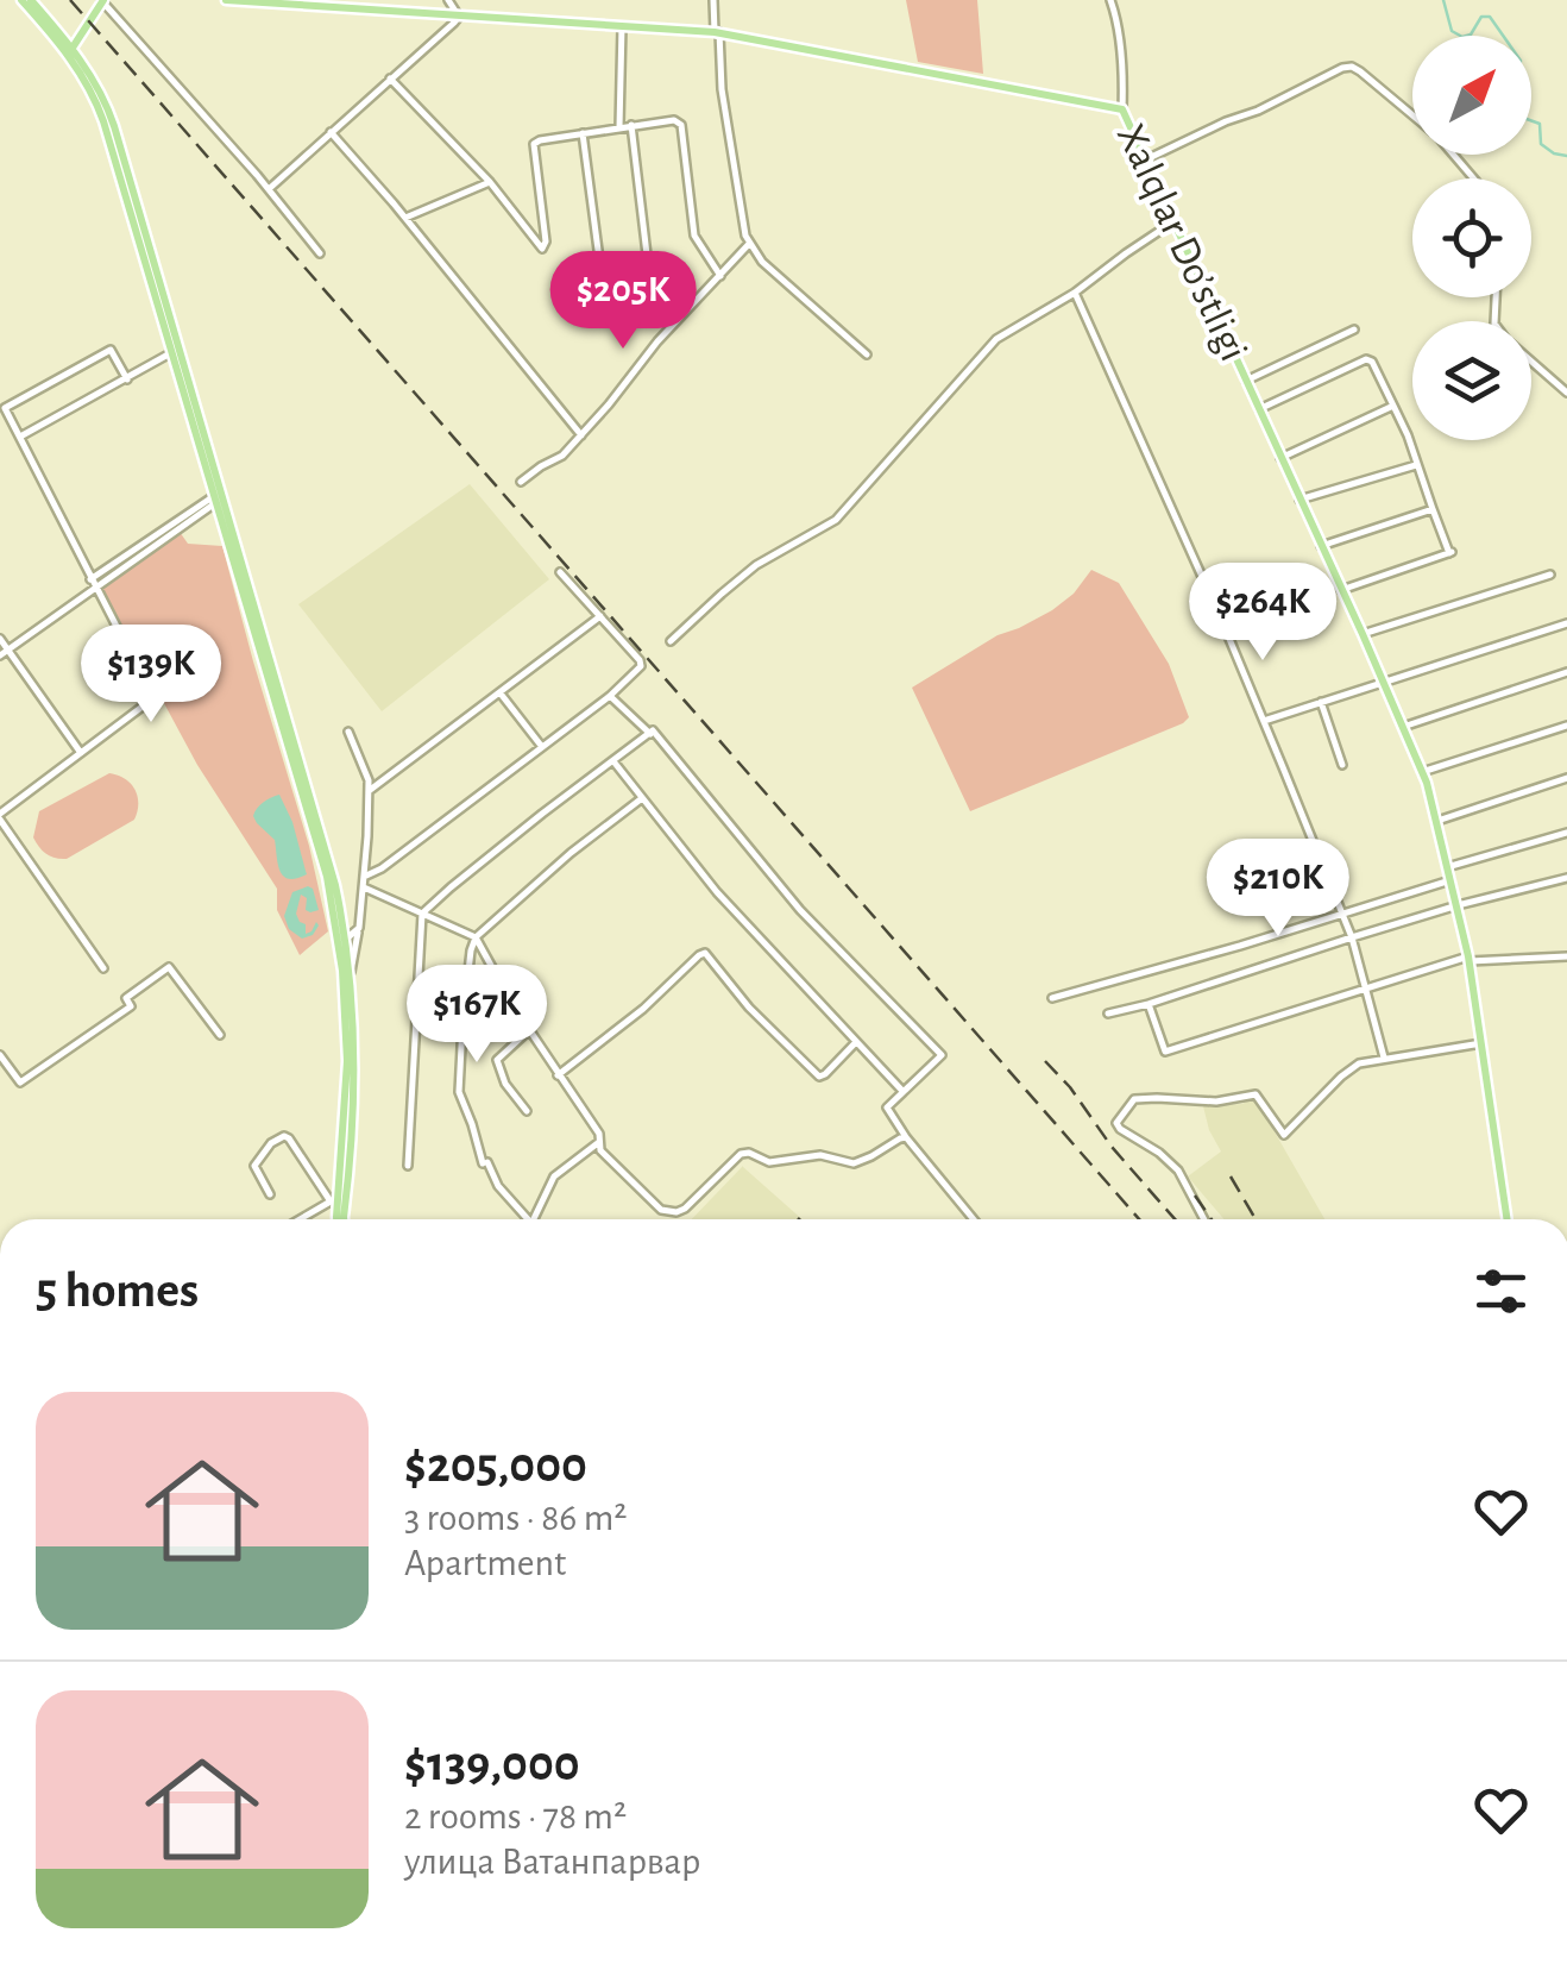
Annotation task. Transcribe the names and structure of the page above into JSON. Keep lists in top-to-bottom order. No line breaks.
{"streets":{"main road":["Xalqlar Do’stligi"]},"north":"top right","page":{"price":["$205K","$264K","$139K","$210K","$167K"],"heading":"5 homes","list":[{"name":"$205,000","note":"3 rooms · 86 m² · Apartment"},{"name":"$139,000","note":"2 rooms · 78 m² · улица Ватанпарвар"}]}}
